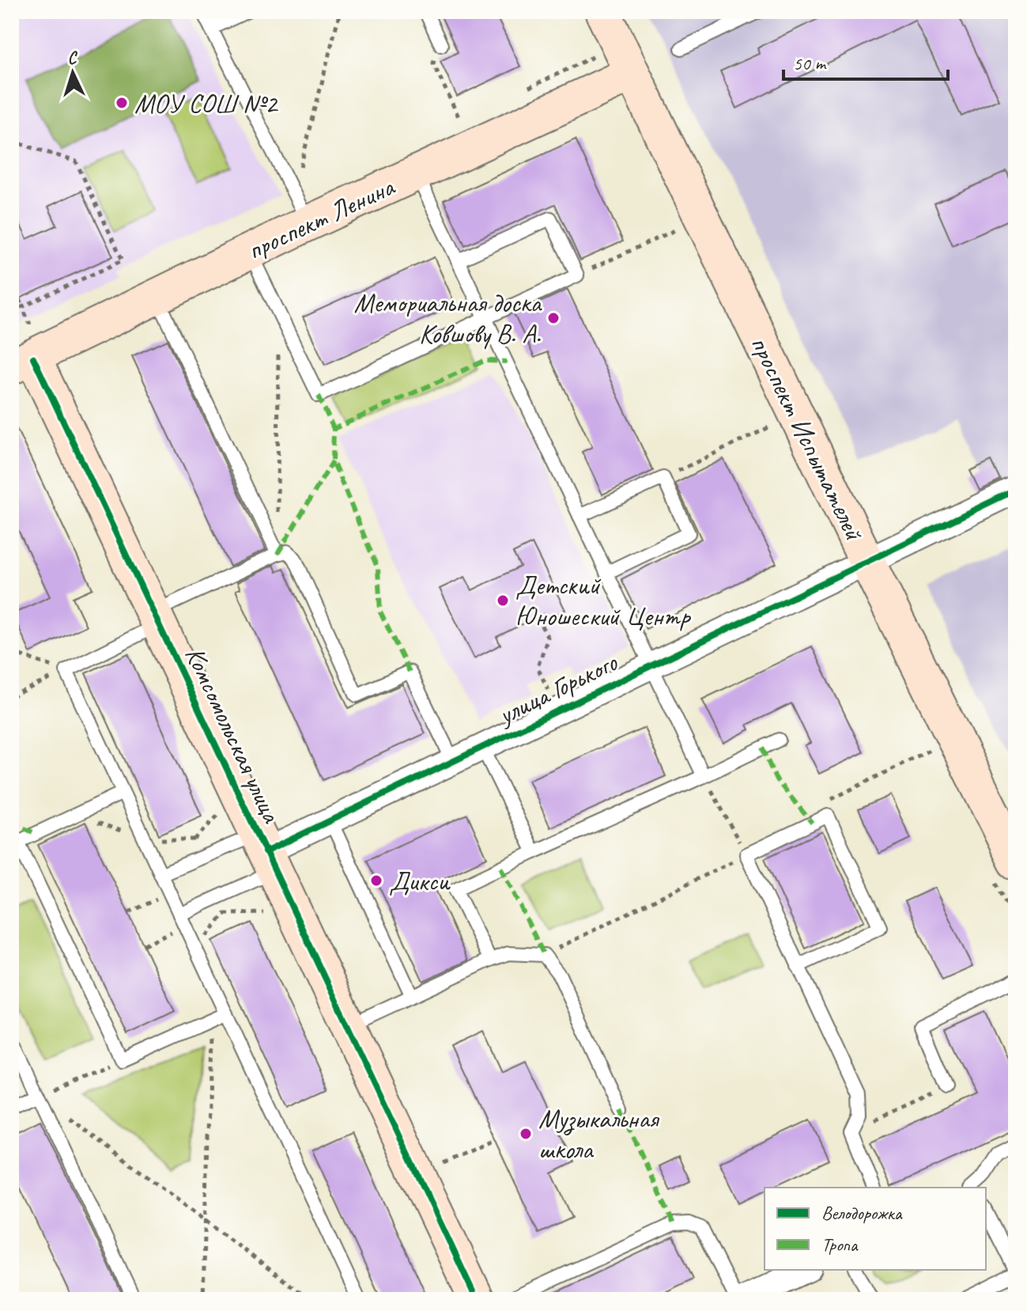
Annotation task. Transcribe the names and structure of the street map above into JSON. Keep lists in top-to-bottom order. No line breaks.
{"streets":{"street":["проспект Ленина","проспект Испытателей","улица Горького","Комсомольская улица"]},"crossings":[["проспект Ленина","проспект Испытателей"],["проспект Ленина","Комсомольская улица"],["проспект Испытателей","улица Горького"],["улица Горького","Комсомольская улица"]],"places":["МОУ СОШ №2","Мемориальная доска Ковшову В. А.","Детский Юношеский Центр","Дикси","Музыкальная школа"],"legend":["Велодорожка","Тропа"],"scale_bar":"50 m","north":"top"}
